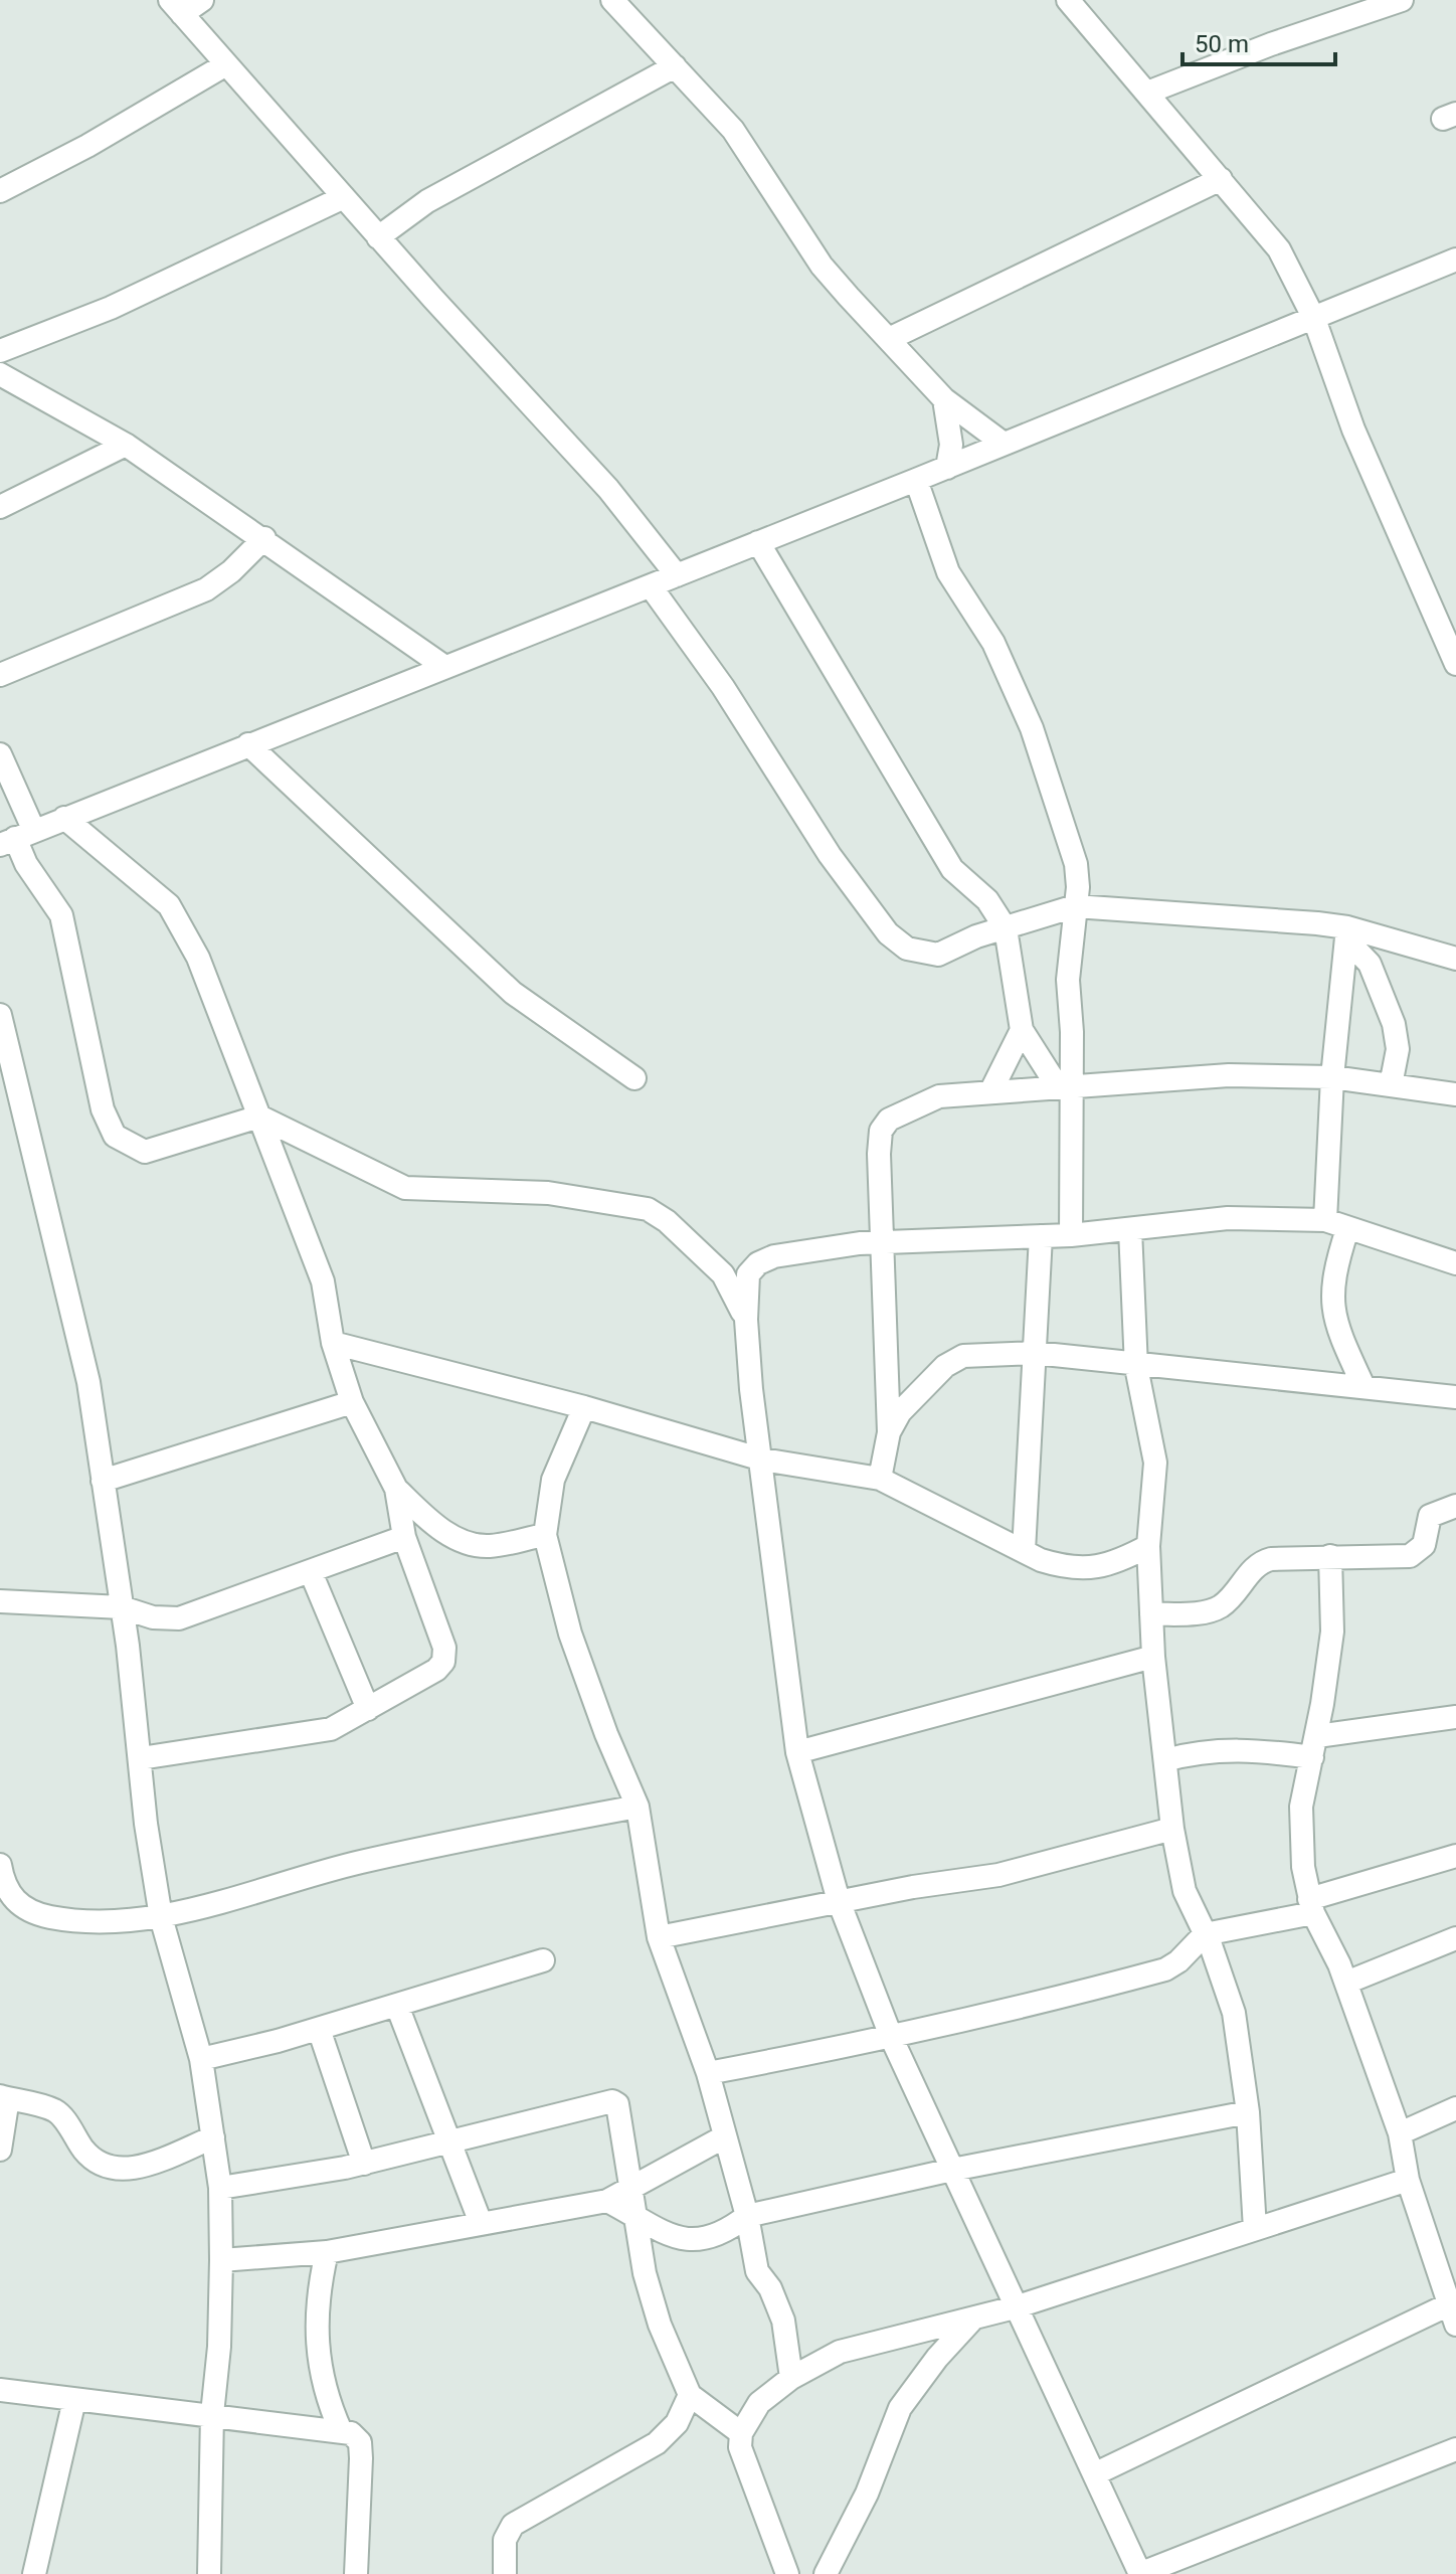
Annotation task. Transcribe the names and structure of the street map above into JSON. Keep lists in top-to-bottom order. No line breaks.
{"scale_bar":"50 m"}
